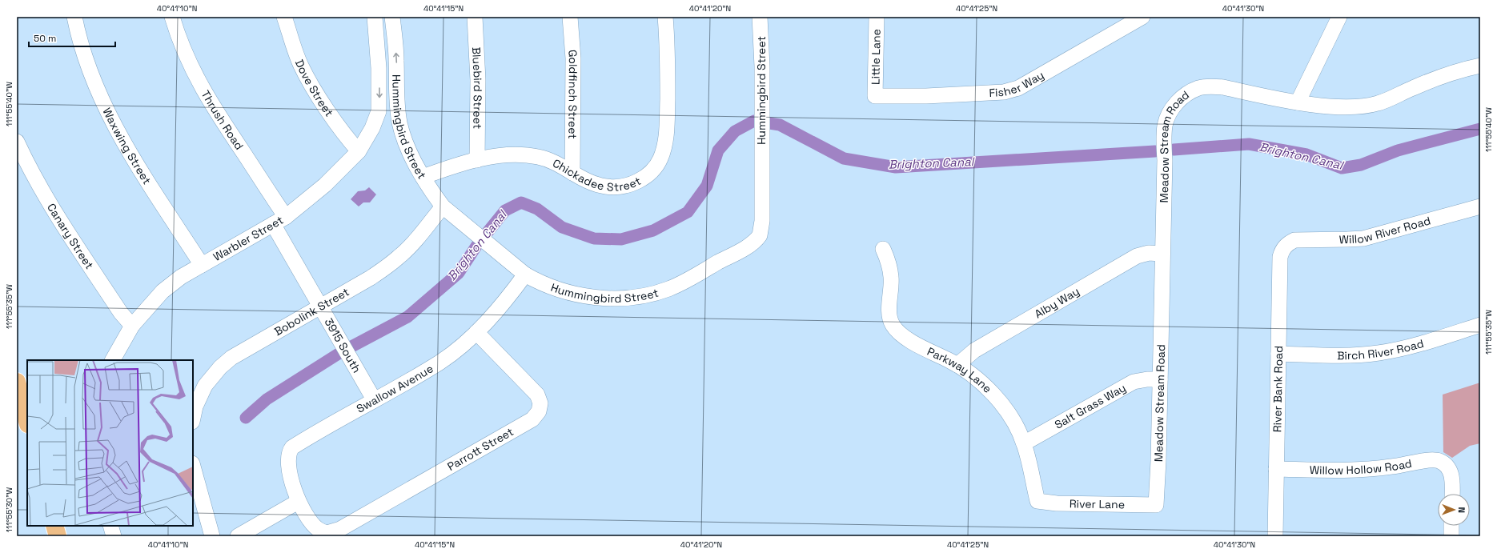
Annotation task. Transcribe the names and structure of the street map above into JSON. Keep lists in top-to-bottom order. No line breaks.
{"streets":{"street":["Little Lane","Fisher Way","Dove Street","Bluebird Street","Hummingbird Street","Goldfinch Street","Thrush Road","Waxwing Street","Meadow Stream Road","Chickadee Street","Willow River Road","Canary Street","Warbler Street","Alby Way","Bobolink Street","3915 South","Birch River Road","Parkway Lane","Swallow Avenue","River Bank Road","Salt Grass Way","Parrott Street","Willow Hollow Road","River Lane"]},"crossings":[["Little Lane","Fisher Way"],["Dove Street","Warbler Street"],["Bluebird Street","Chickadee Street"],["Hummingbird Street","Chickadee Street"],["Hummingbird Street","Warbler Street"],["Hummingbird Street","Bobolink Street"],["Hummingbird Street","Swallow Avenue"],["Goldfinch Street","Chickadee Street"],["Thrush Road","Warbler Street"],["Thrush Road","3915 South"],["Waxwing Street","Warbler Street"],["Meadow Stream Road","Alby Way"],["Meadow Stream Road","Salt Grass Way"],["Meadow Stream Road","River Lane"],["Willow River Road","River Bank Road"],["Canary Street","Warbler Street"],["Warbler Street","3915 South"],["Alby Way","Parkway Lane"],["Bobolink Street","3915 South"],["3915 South","Swallow Avenue"],["Birch River Road","River Bank Road"],["Parkway Lane","Salt Grass Way"],["Parkway Lane","River Lane"],["Swallow Avenue","Parrott Street"],["River Bank Road","Willow Hollow Road"]],"water":["Brighton Canal"],"scale_bar":"50 m","north":"right","coordinates":["40°41'10\"N","40°41'15\"N","40°41'20\"N","40°41'25\"N","40°41'30\"N","111°55'40\"W","111°55'35\"W","111°55'30\"W"]}
